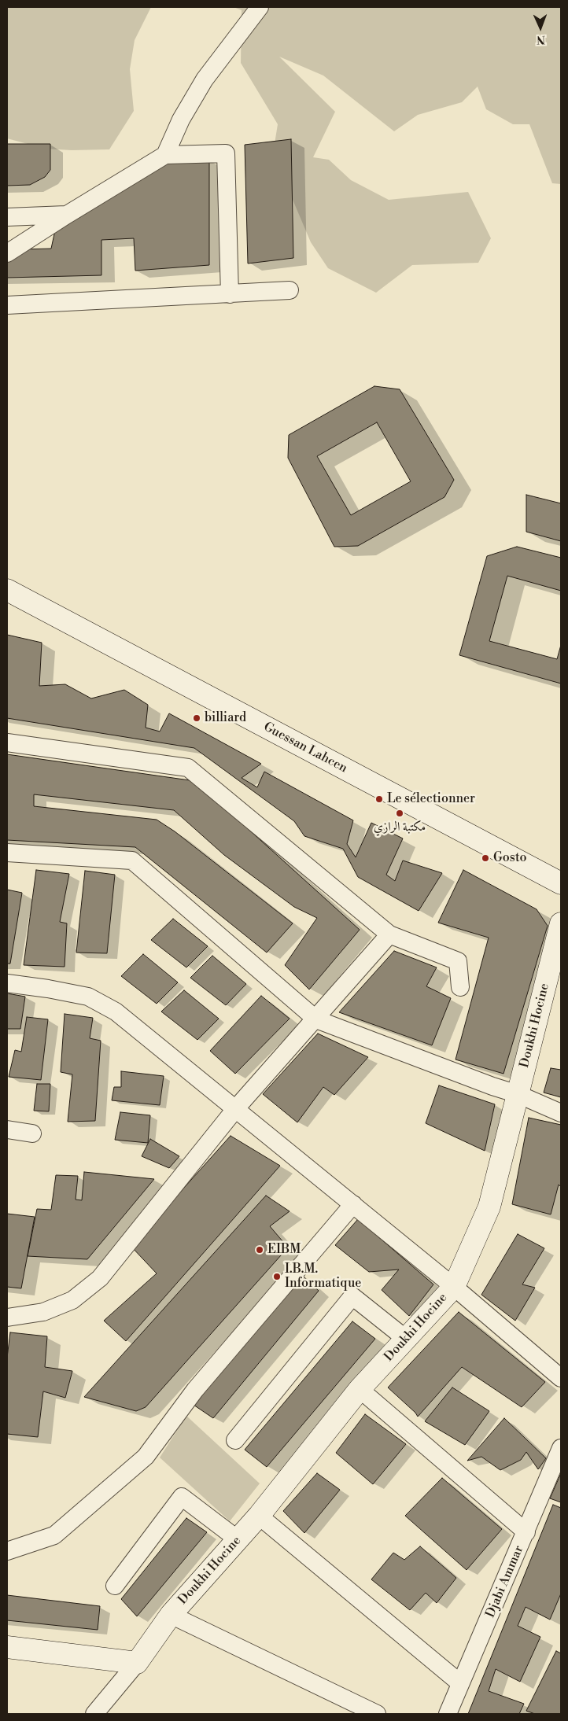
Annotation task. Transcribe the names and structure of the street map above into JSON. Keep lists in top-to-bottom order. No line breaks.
{"streets":{"street":["Guessan Lahcen","Doukhi Hocine","Djabi Ammar"]},"places":["billiard","Le sélectionner","مكتبة الرازي","Gosto","EIBM","I.B.M. Informatique"],"north":"bottom"}
